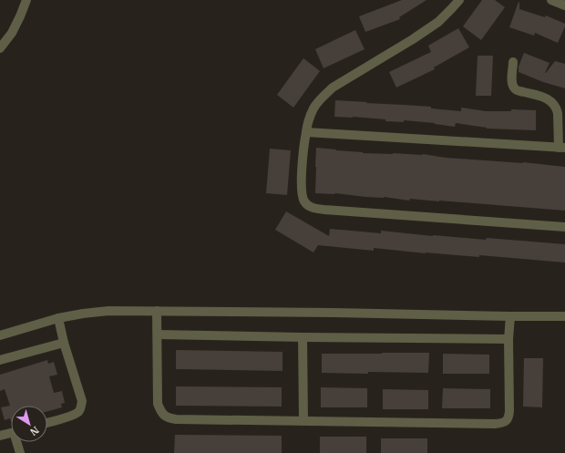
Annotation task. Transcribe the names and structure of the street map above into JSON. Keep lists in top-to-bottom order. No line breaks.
{"north":"bottom right"}
